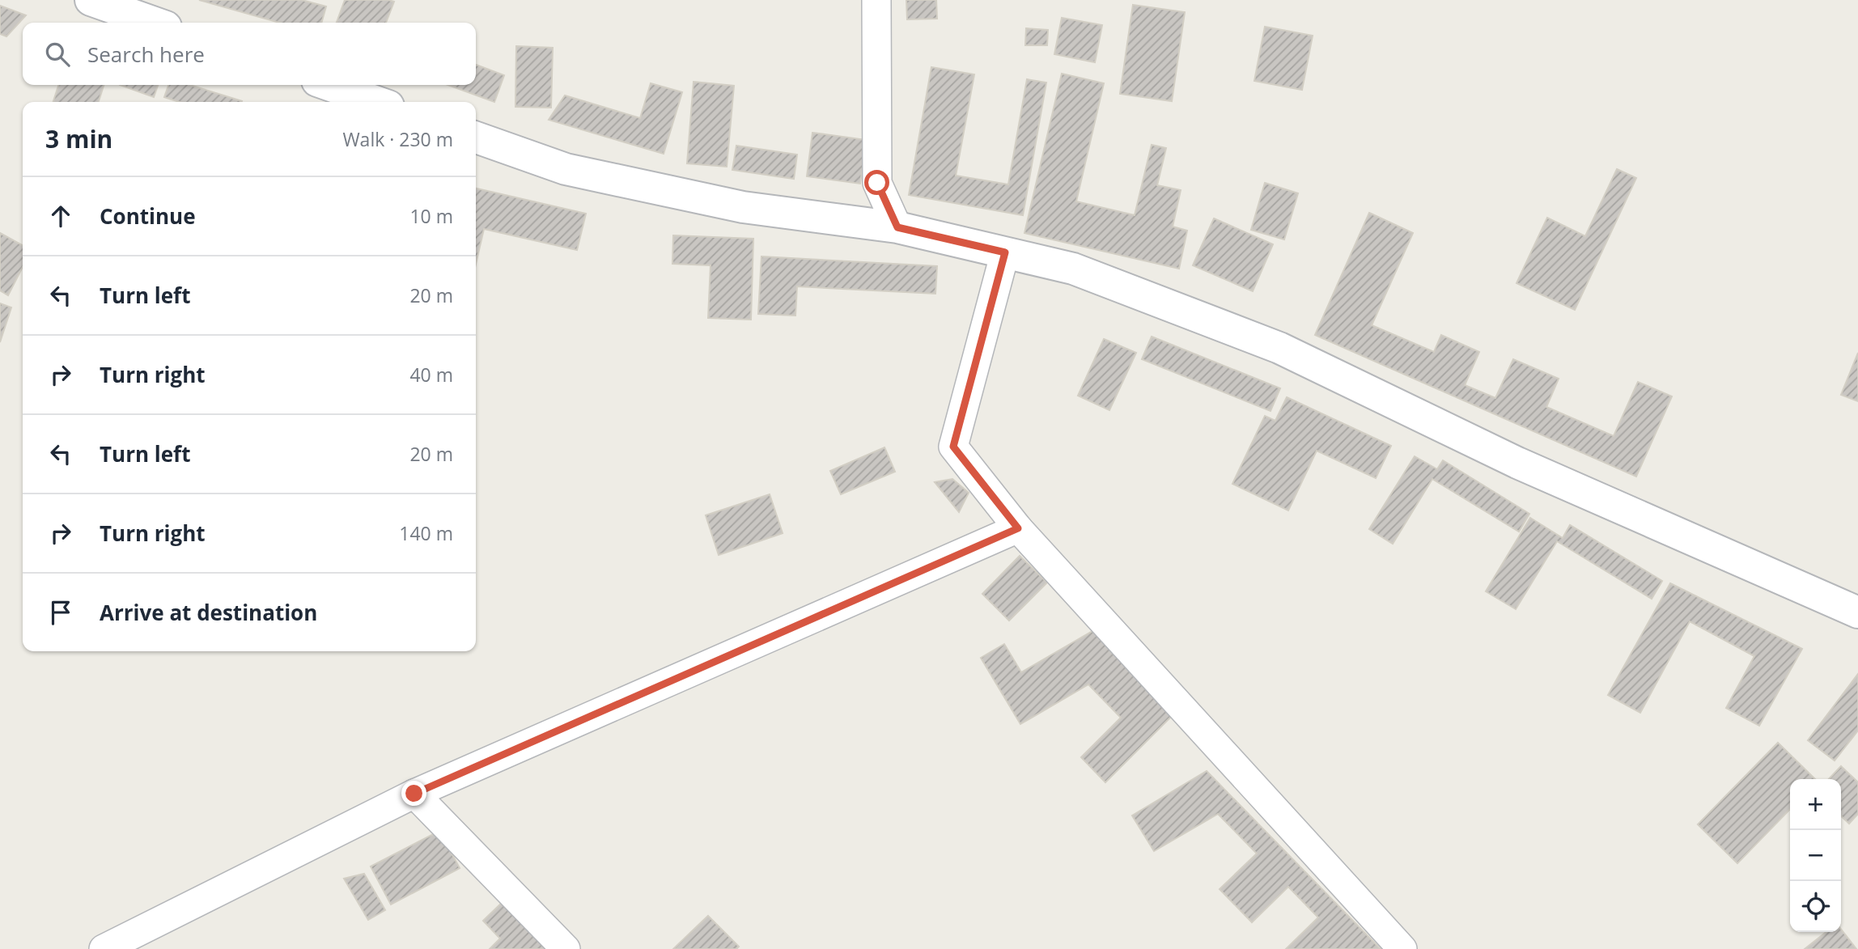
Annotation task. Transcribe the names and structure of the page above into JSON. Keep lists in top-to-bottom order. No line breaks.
{"page":{"search":"Search here","heading":["3 min","Walk · 230 m"],"list":[["Continue","10 m"],["Turn left","20 m"],["Turn right","40 m"],["Turn left","20 m"],["Turn right","140 m"],"Arrive at destination"],"map_buttons":["+","−"]}}
